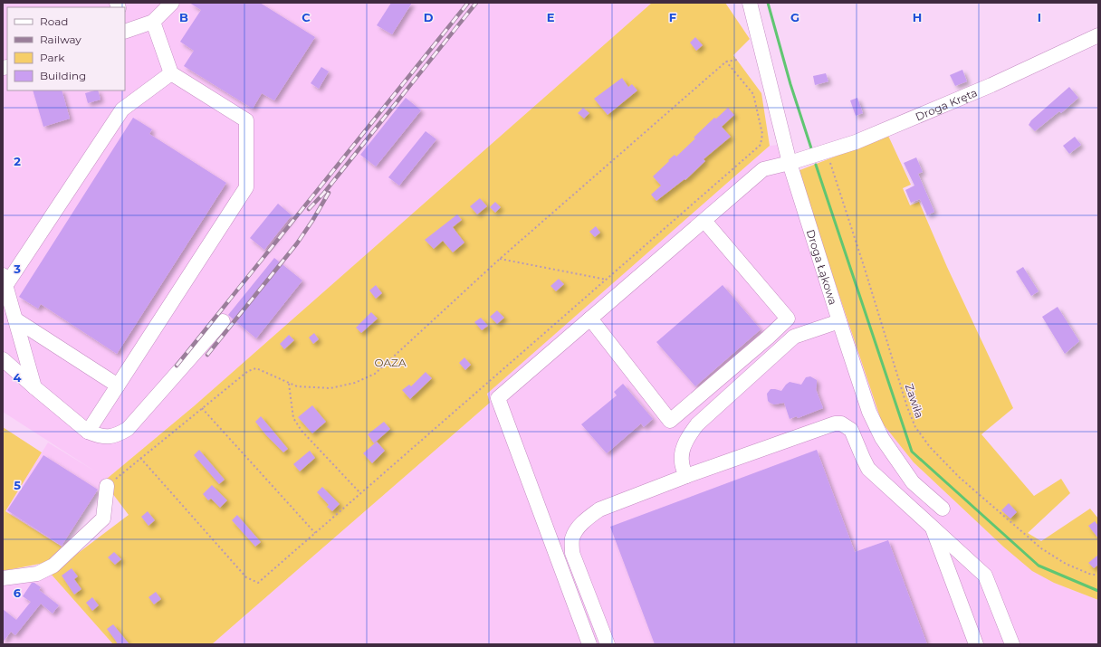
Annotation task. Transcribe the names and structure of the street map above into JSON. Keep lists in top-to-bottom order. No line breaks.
{"streets":{"street":["Droga Kręta","Droga Łąkowa"],"path":["Zawiła"]},"crossings":[["Droga Kręta","Droga Łąkowa"],["Droga Kręta","Zawiła"]],"parks":["OAZA"],"legend":["Road","Railway","Park","Building"],"grid":{"columns":["B","C","D","E","F","G","H","I"],"rows":["2","3","4","5","6"]}}
